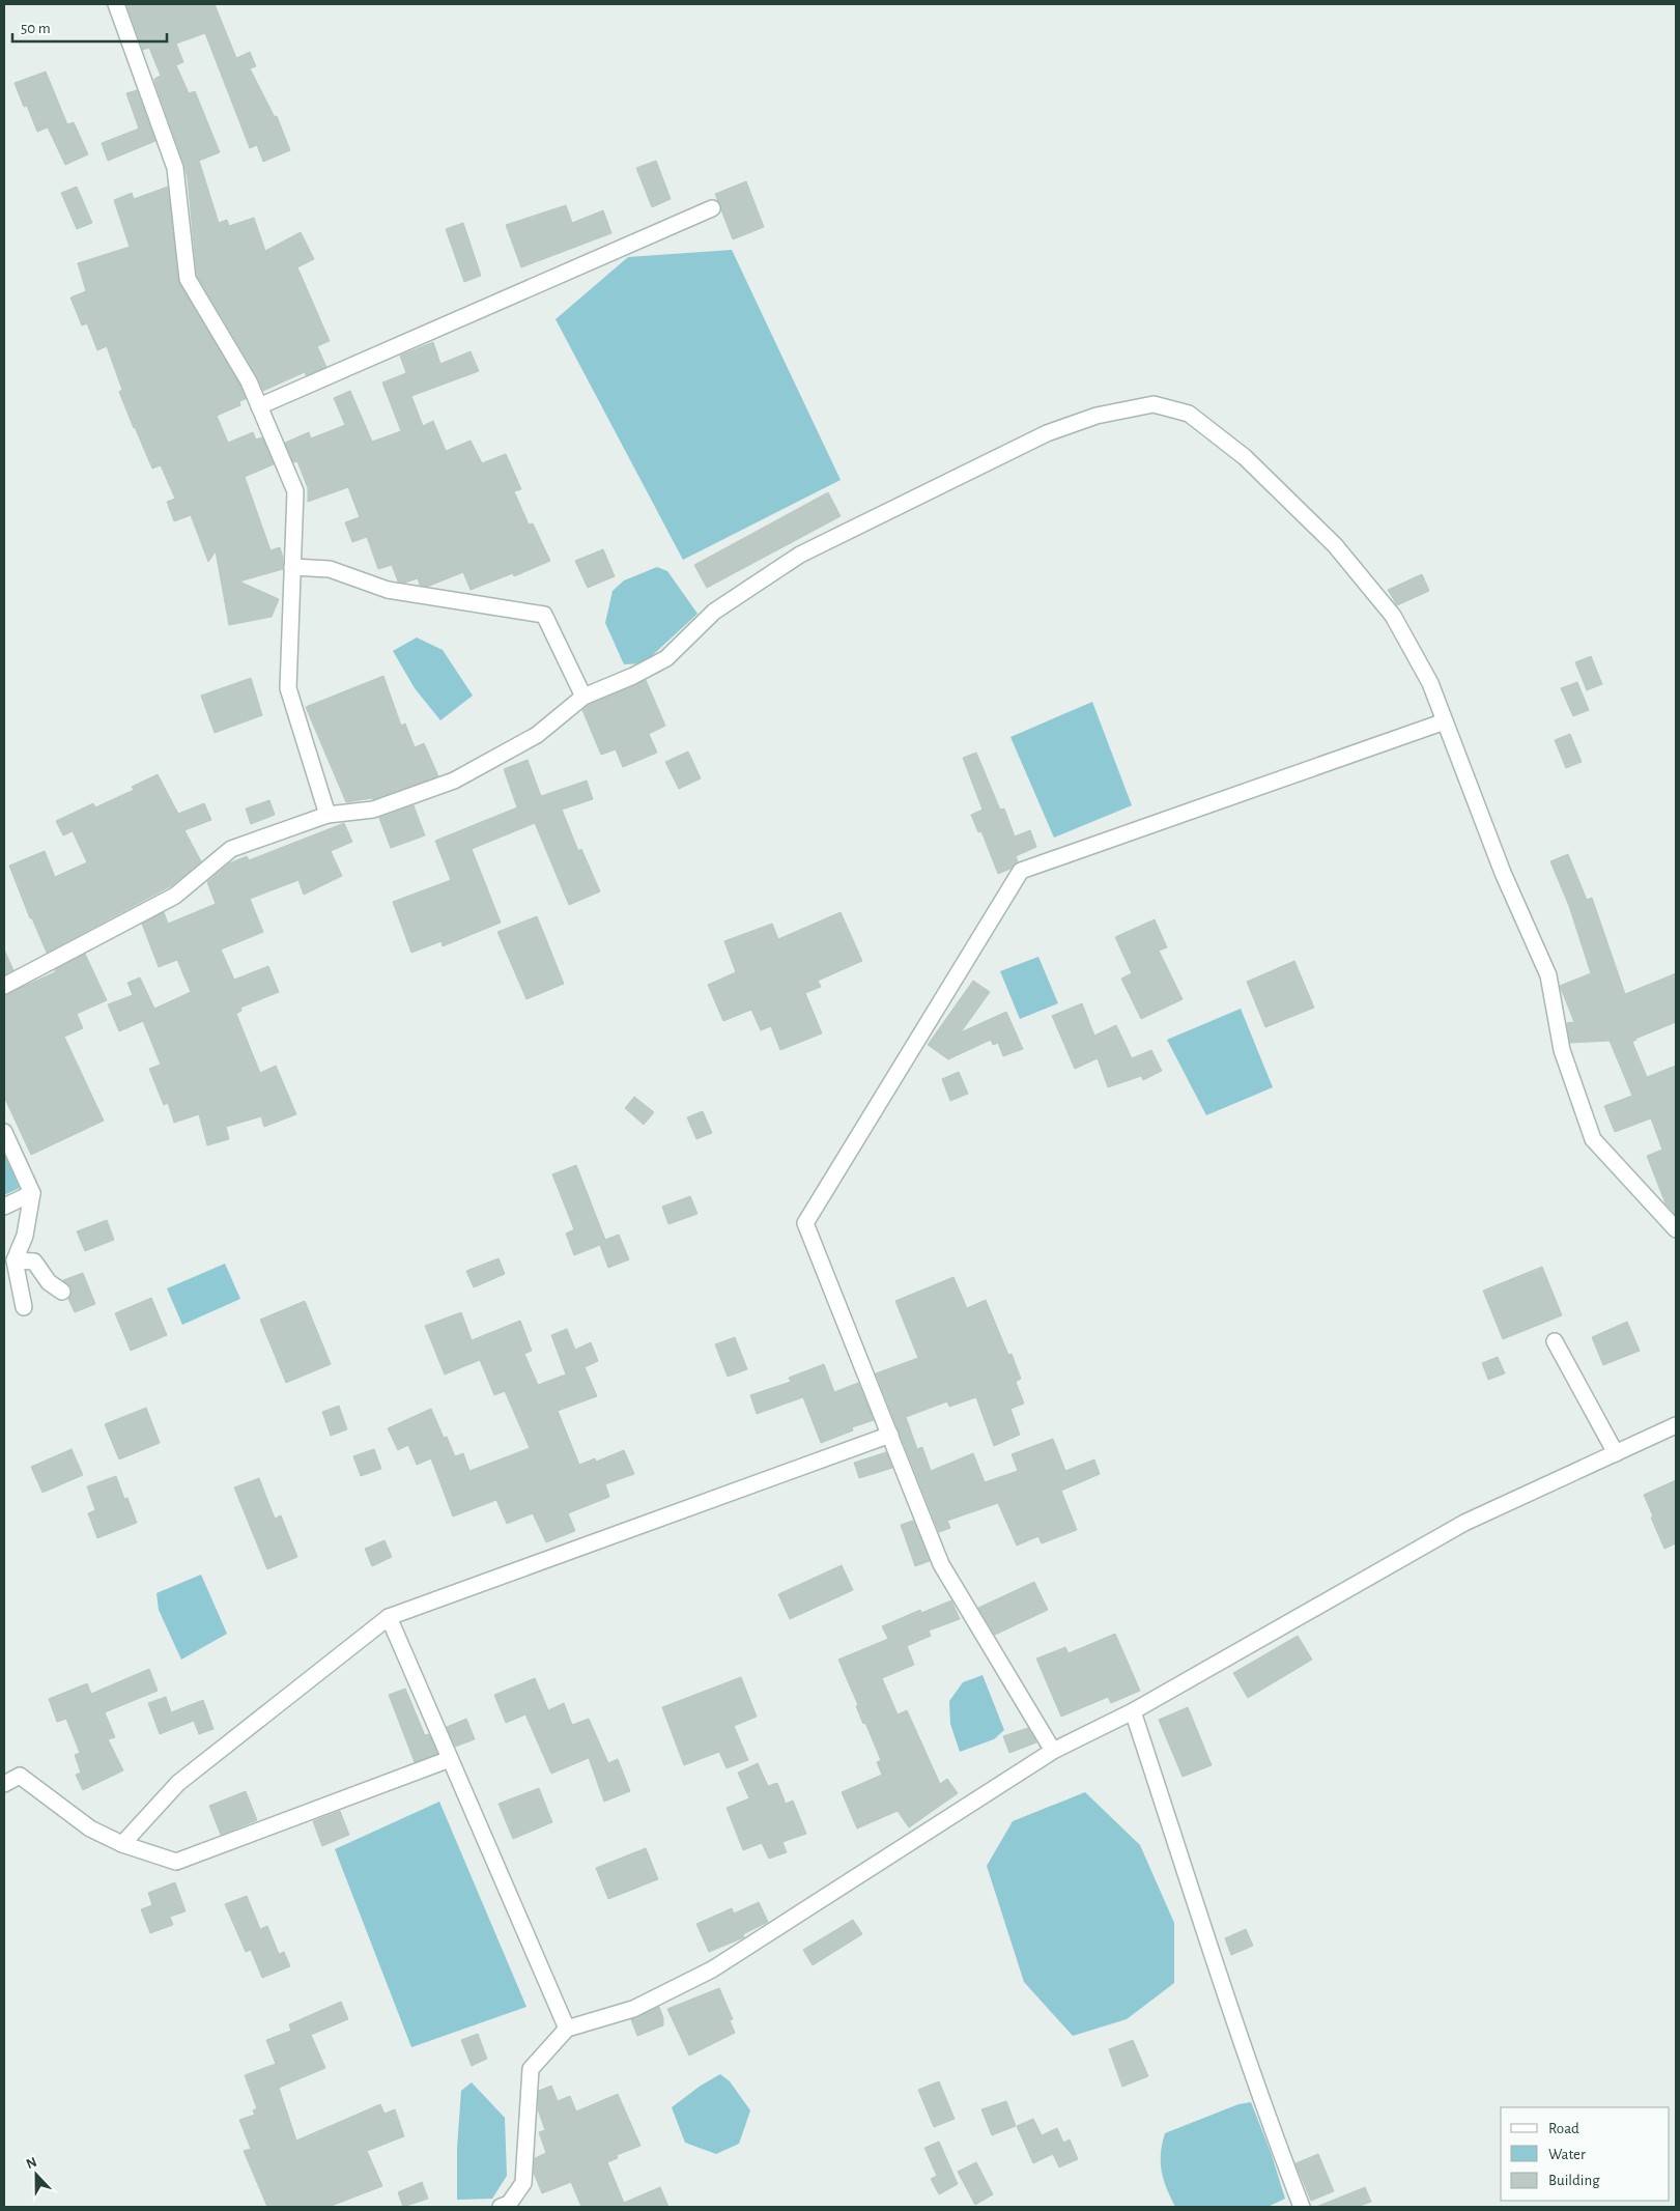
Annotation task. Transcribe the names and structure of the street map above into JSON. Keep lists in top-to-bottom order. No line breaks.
{"legend":["Road","Water","Building"],"scale_bar":"50 m","north":"top"}
